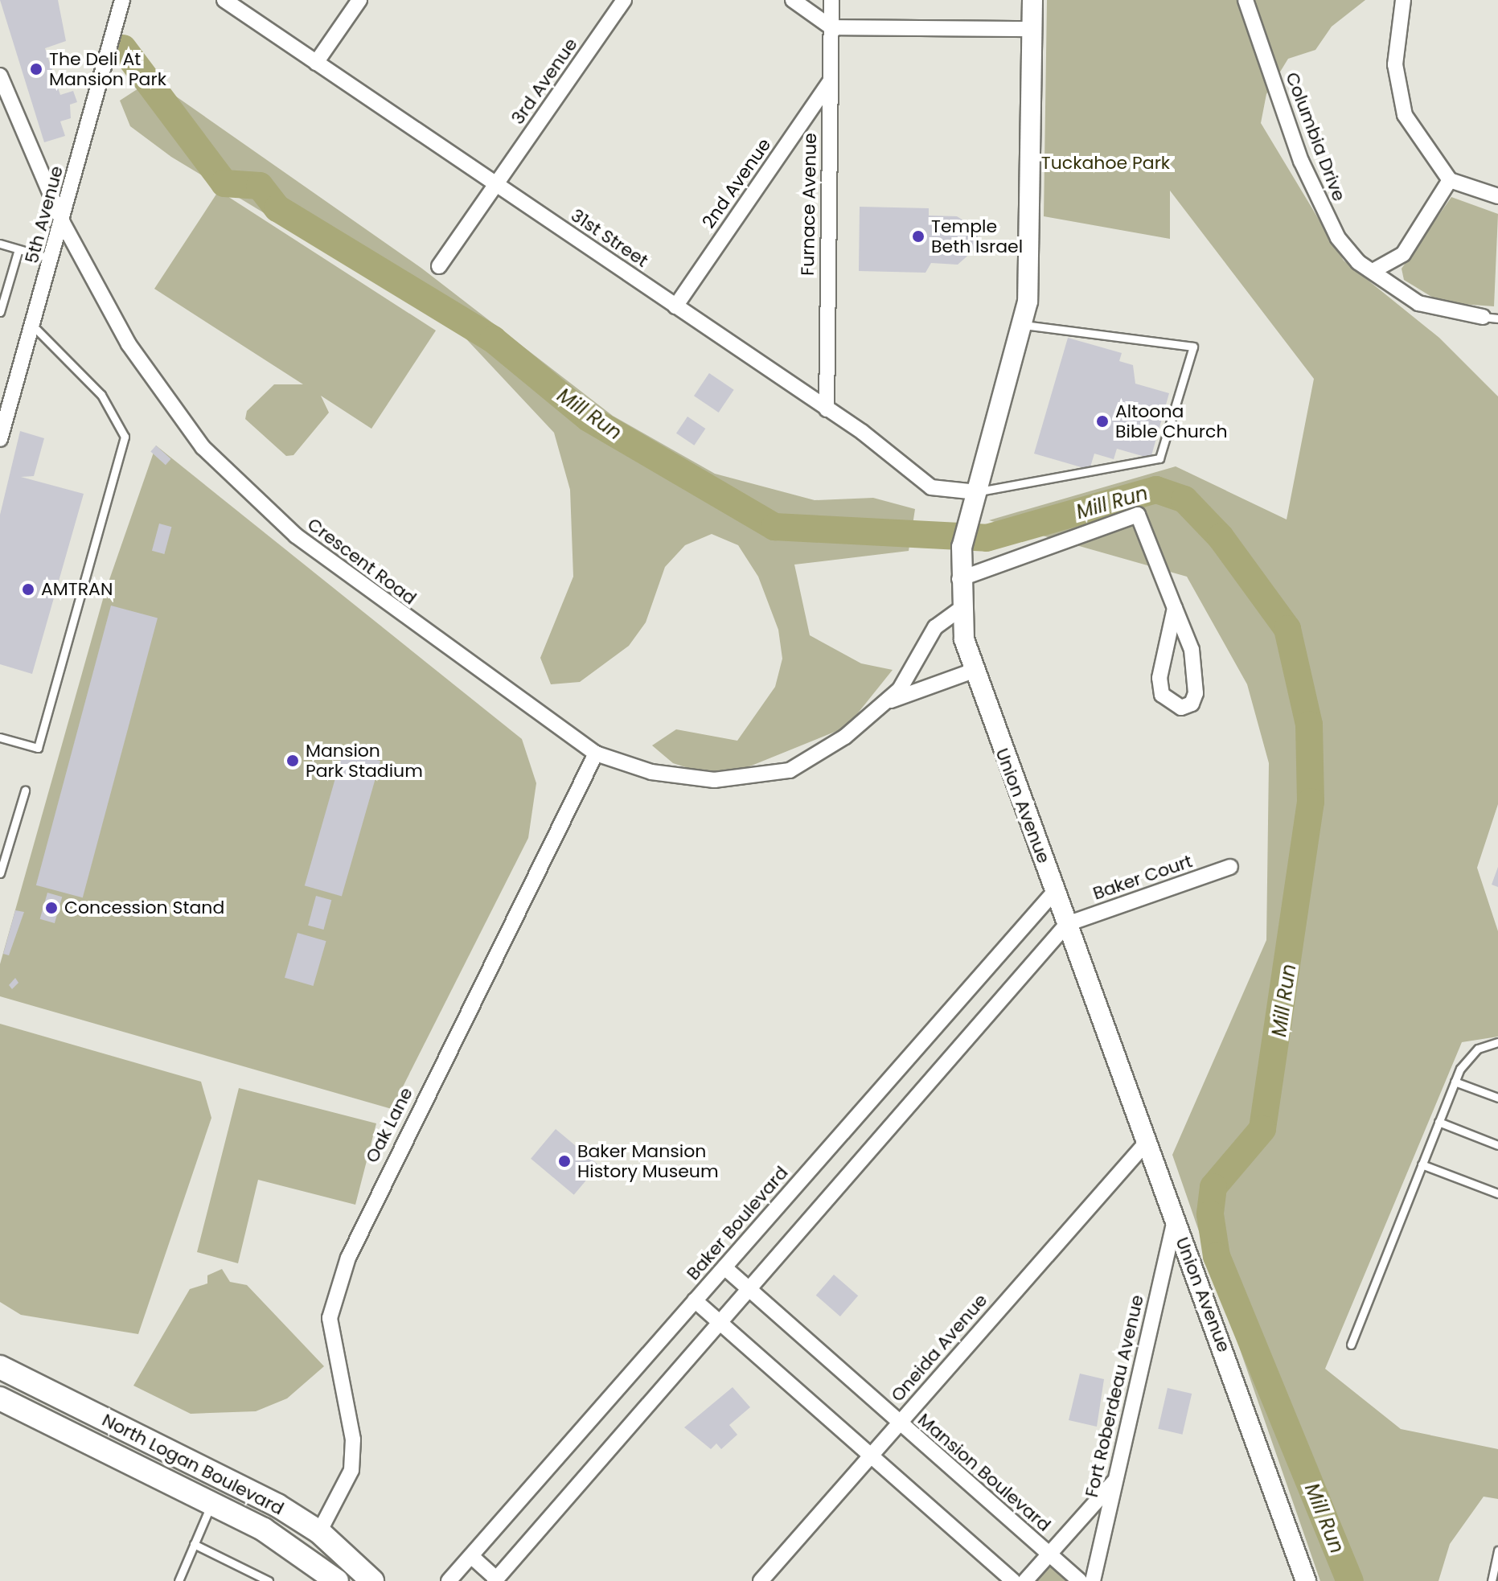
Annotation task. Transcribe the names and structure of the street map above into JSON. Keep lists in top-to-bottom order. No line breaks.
{"streets":{"main road":["Union Avenue","North Logan Boulevard"],"street":["3rd Avenue","Columbia Drive","2nd Avenue","Furnace Avenue","5th Avenue","31st Street","Crescent Road","Baker Court","Oak Lane","Baker Boulevard","Oneida Avenue","Fort Roberdeau Avenue","Mansion Boulevard"]},"crossings":[["3rd Avenue","31st Street"],["2nd Avenue","Furnace Avenue"],["2nd Avenue","31st Street"],["Furnace Avenue","31st Street"],["5th Avenue","Crescent Road"],["31st Street","Union Avenue"],["Crescent Road","Union Avenue"],["Crescent Road","Oak Lane"],["Union Avenue","Baker Court"],["Union Avenue","Baker Boulevard"],["Union Avenue","Oneida Avenue"],["Union Avenue","Fort Roberdeau Avenue"],["Oak Lane","North Logan Boulevard"],["Baker Boulevard","Mansion Boulevard"],["Oneida Avenue","Mansion Boulevard"]],"water":["Mill Run"],"parks":["Tuckahoe Park"],"places":["The Deli At Mansion Park","Temple Beth Israel","Altoona Bible Church","AMTRAN","Mansion Park Stadium","Concession Stand","Baker Mansion History Museum"]}
